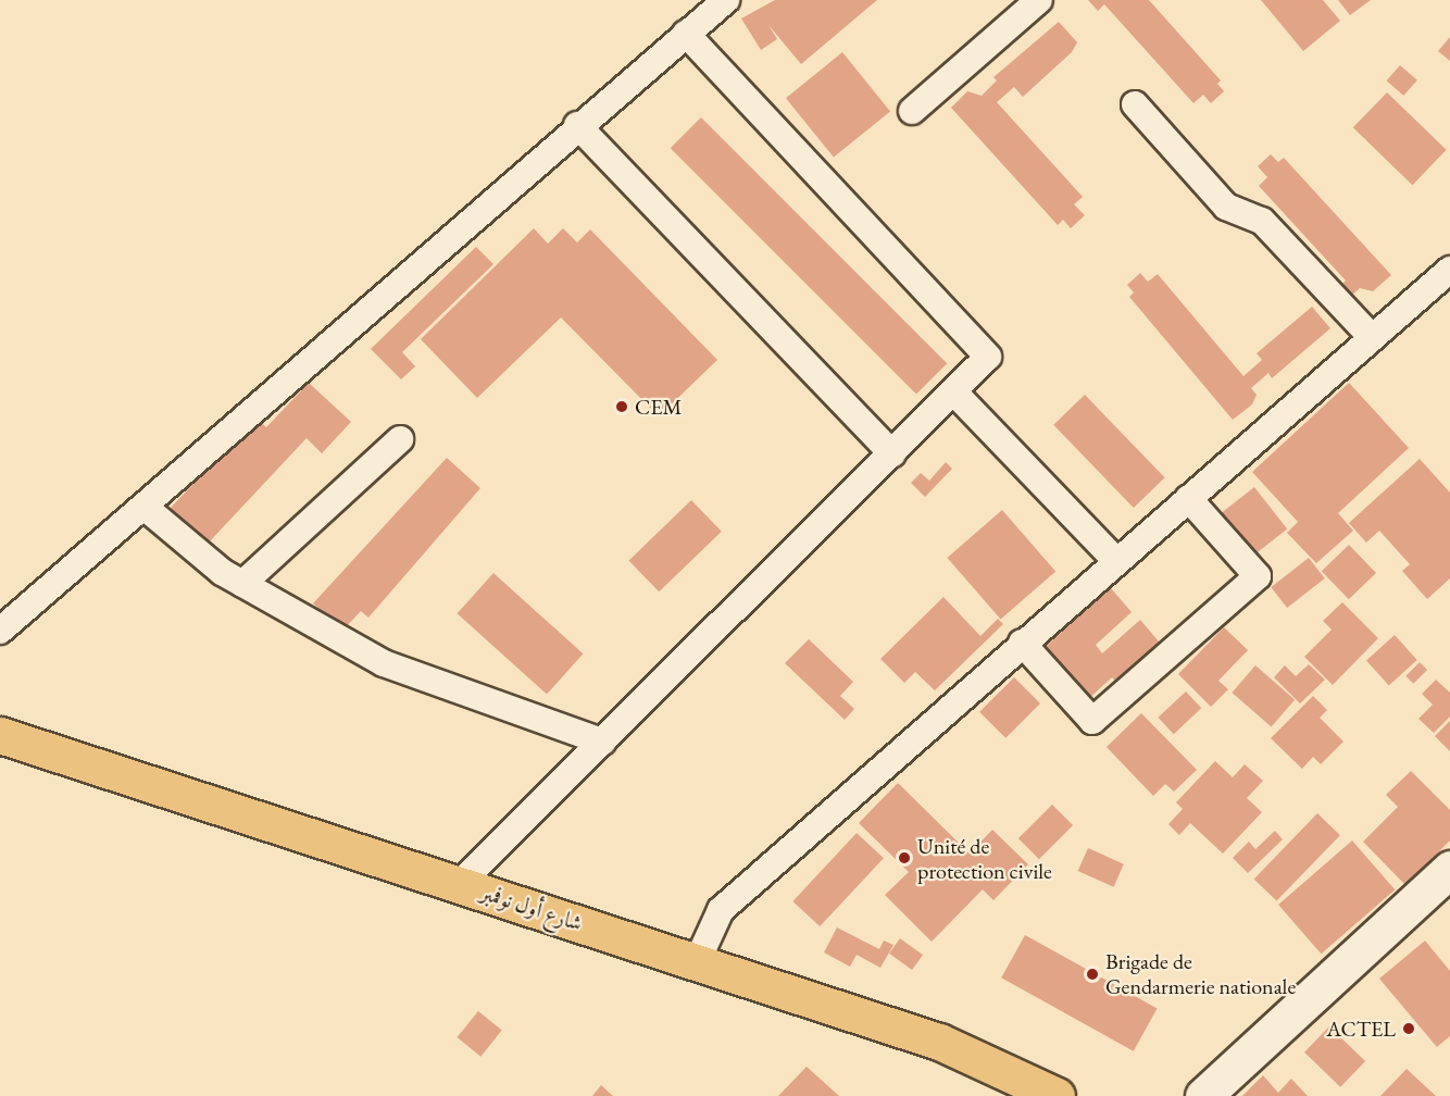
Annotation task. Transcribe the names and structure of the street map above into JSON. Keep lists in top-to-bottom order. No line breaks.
{"streets":{"main road":["شارع أول نوفمبر"]},"places":["CEM","Unité de protection civile","Brigade de Gendarmerie nationale","ACTEL"]}
